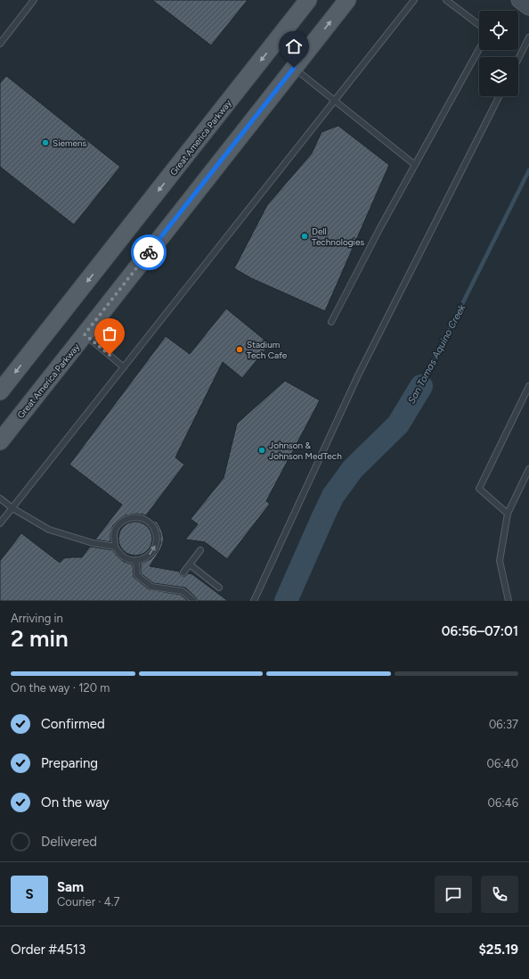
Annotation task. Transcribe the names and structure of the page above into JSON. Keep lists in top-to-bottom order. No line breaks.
{"streets":{"main road":["Great America Parkway"]},"water":["San Tomas Aquino Creek"],"places":["Siemens","Dell Technologies","Stadium Tech Cafe","Johnson & Johnson MedTech"],"page":{"heading":["2 min","Arriving in","06:56–07:01"],"panel":["Sam","Courier · 4.7","Order #4513","$25.19"],"bar":"On the way · 120 m","list":[["Confirmed","06:37"],["Preparing","06:40"],["On the way","06:46"],"Delivered"],"round":"S"}}
